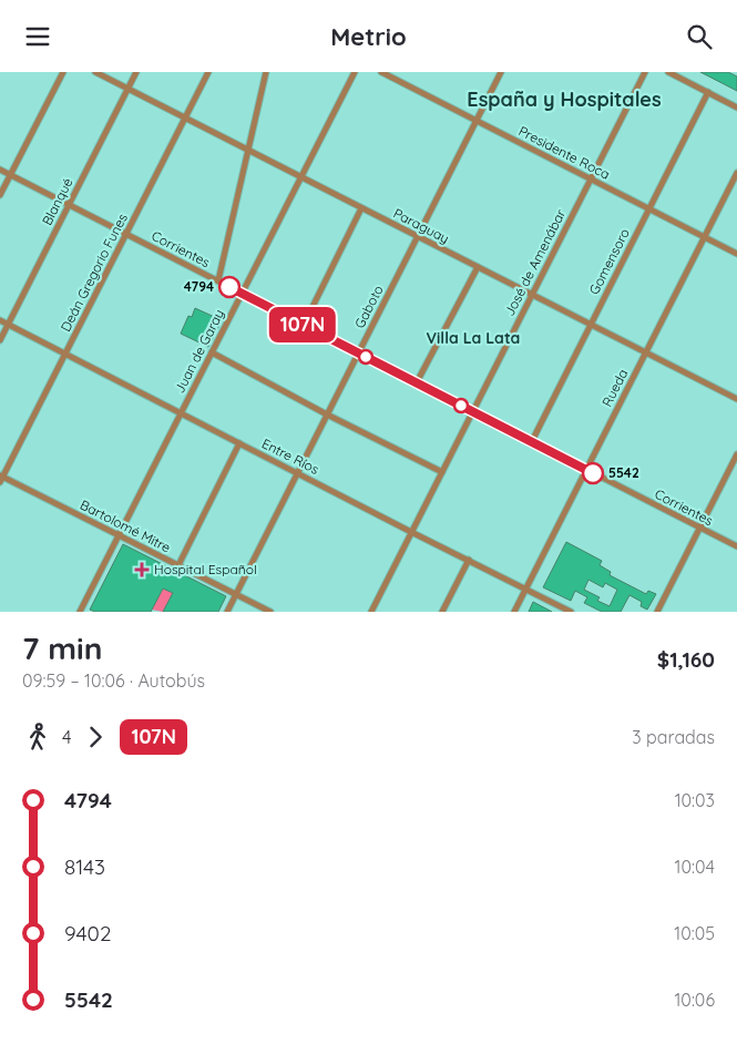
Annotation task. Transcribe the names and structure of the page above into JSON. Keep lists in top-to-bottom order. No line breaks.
{"streets":{"street":["Presidente Roca","Blanqué","Paraguay","Corrientes","Gomensoro","José de Amenábar","Deán Gregorio Funes","Gaboto","Juan de Garay","Rueda","Entre Ríos","Bartolomé Mitre"]},"crossings":[["Presidente Roca","Gomensoro"],["Presidente Roca","José de Amenábar"],["Presidente Roca","Gaboto"],["Presidente Roca","Rueda"],["Blanqué","Paraguay"],["Blanqué","Corrientes"],["Blanqué","Entre Ríos"],["Paraguay","Gomensoro"],["Paraguay","José de Amenábar"],["Paraguay","Deán Gregorio Funes"],["Paraguay","Gaboto"],["Paraguay","Juan de Garay"],["Paraguay","Rueda"],["Corrientes","Gomensoro"],["Corrientes","José de Amenábar"],["Corrientes","Deán Gregorio Funes"],["Corrientes","Gaboto"],["Corrientes","Juan de Garay"],["Corrientes","Rueda"],["José de Amenábar","Entre Ríos"],["Deán Gregorio Funes","Entre Ríos"],["Deán Gregorio Funes","Bartolomé Mitre"],["Gaboto","Entre Ríos"],["Gaboto","Bartolomé Mitre"],["Juan de Garay","Entre Ríos"],["Juan de Garay","Bartolomé Mitre"],["Rueda","Entre Ríos"]],"districts":["España y Hospitales","Villa La Lata"],"places":{"other":["4794","5542"],"health":["Hospital Español"]},"lines":["bus line 107N"],"page":{"header":"Metrio","on_map":"107N","heading":["7 min","09:59 – 10:06 · Autobús","$1,160"],"legs":["4","107N","3 paradas"],"list":[{"name":"4794","value":"10:03"},{"name":"8143","value":"10:04"},{"name":"9402","value":"10:05"},{"name":"5542","value":"10:06"}]}}
